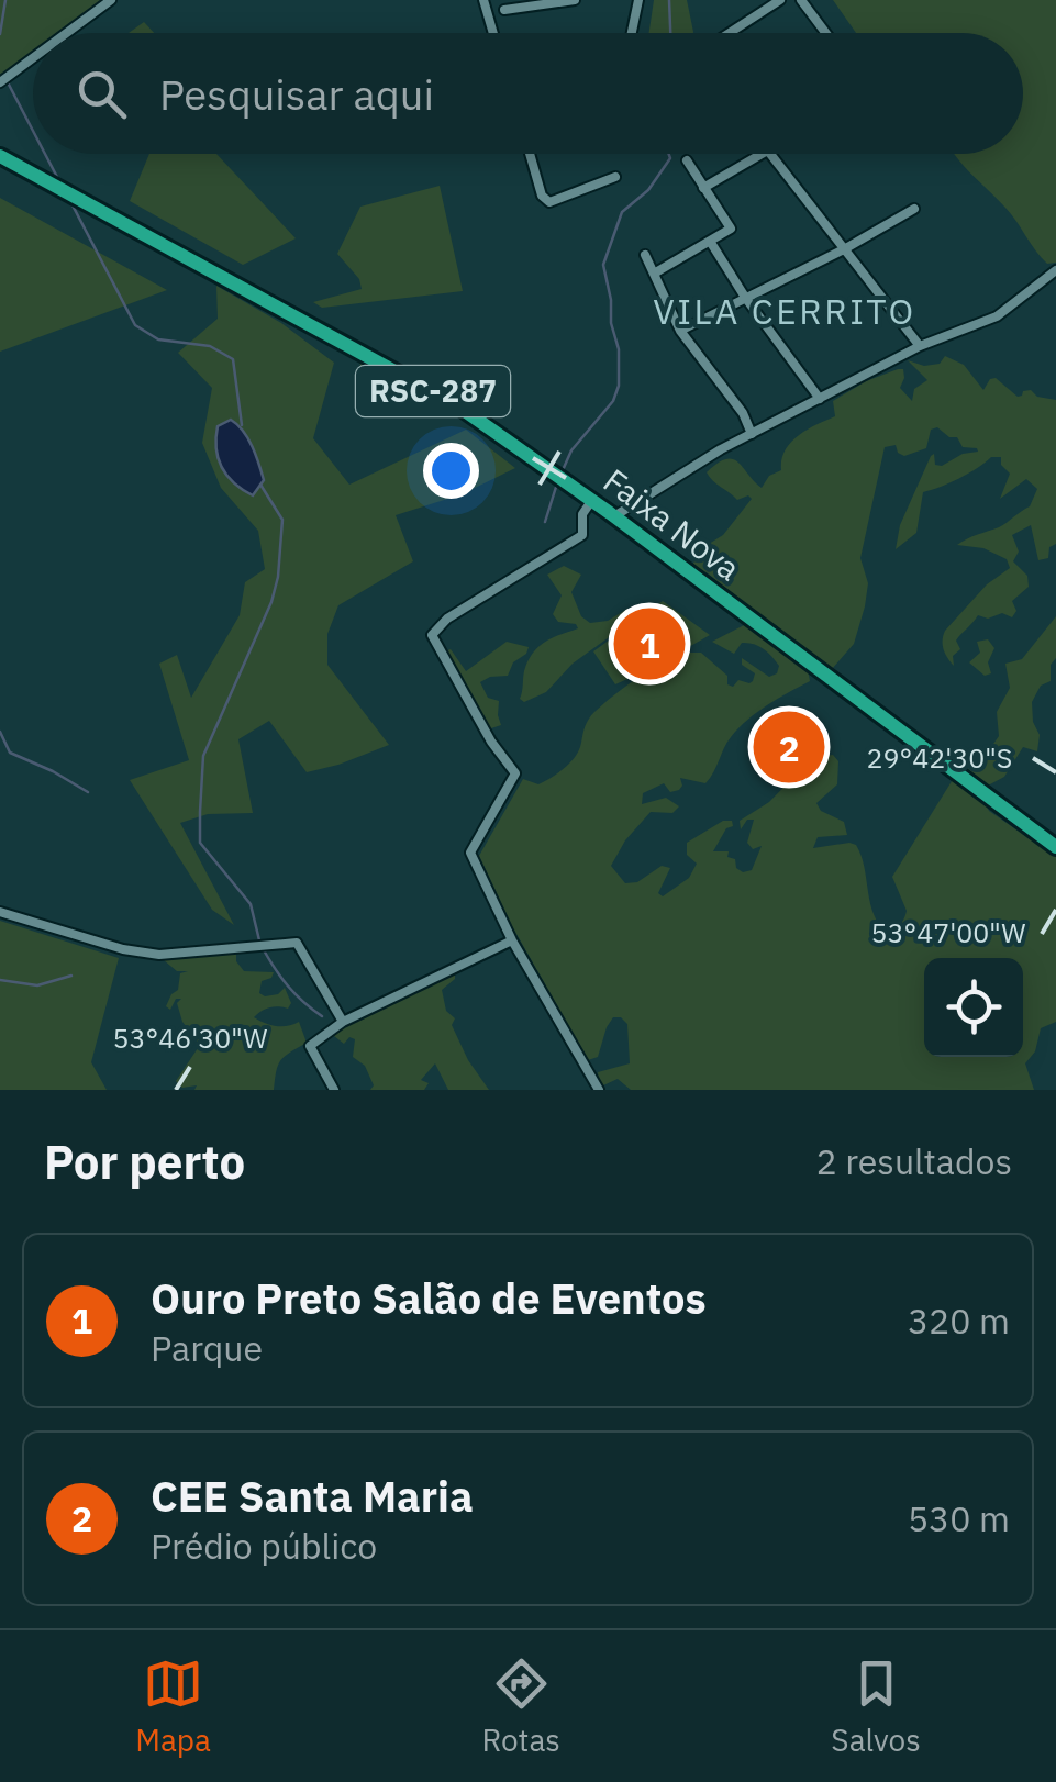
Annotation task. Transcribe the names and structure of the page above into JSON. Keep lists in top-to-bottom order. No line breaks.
{"streets":{"highway":["RSC-287","Faixa Nova"]},"districts":["VILA CERRITO"],"page":{"search":"Pesquisar aqui","pins":["1","2"],"heading":["Por perto","2 resultados"],"list":[{"mark":"1","name":"Ouro Preto Salão de Eventos","note":"Parque","value":"320 m"},{"mark":"2","name":"CEE Santa Maria","note":"Prédio público","value":"530 m"}],"nav":["Mapa","Rotas","Salvos"]},"coordinates":["29°42'30\"S","53°47'00\"W","53°46'30\"W"]}
